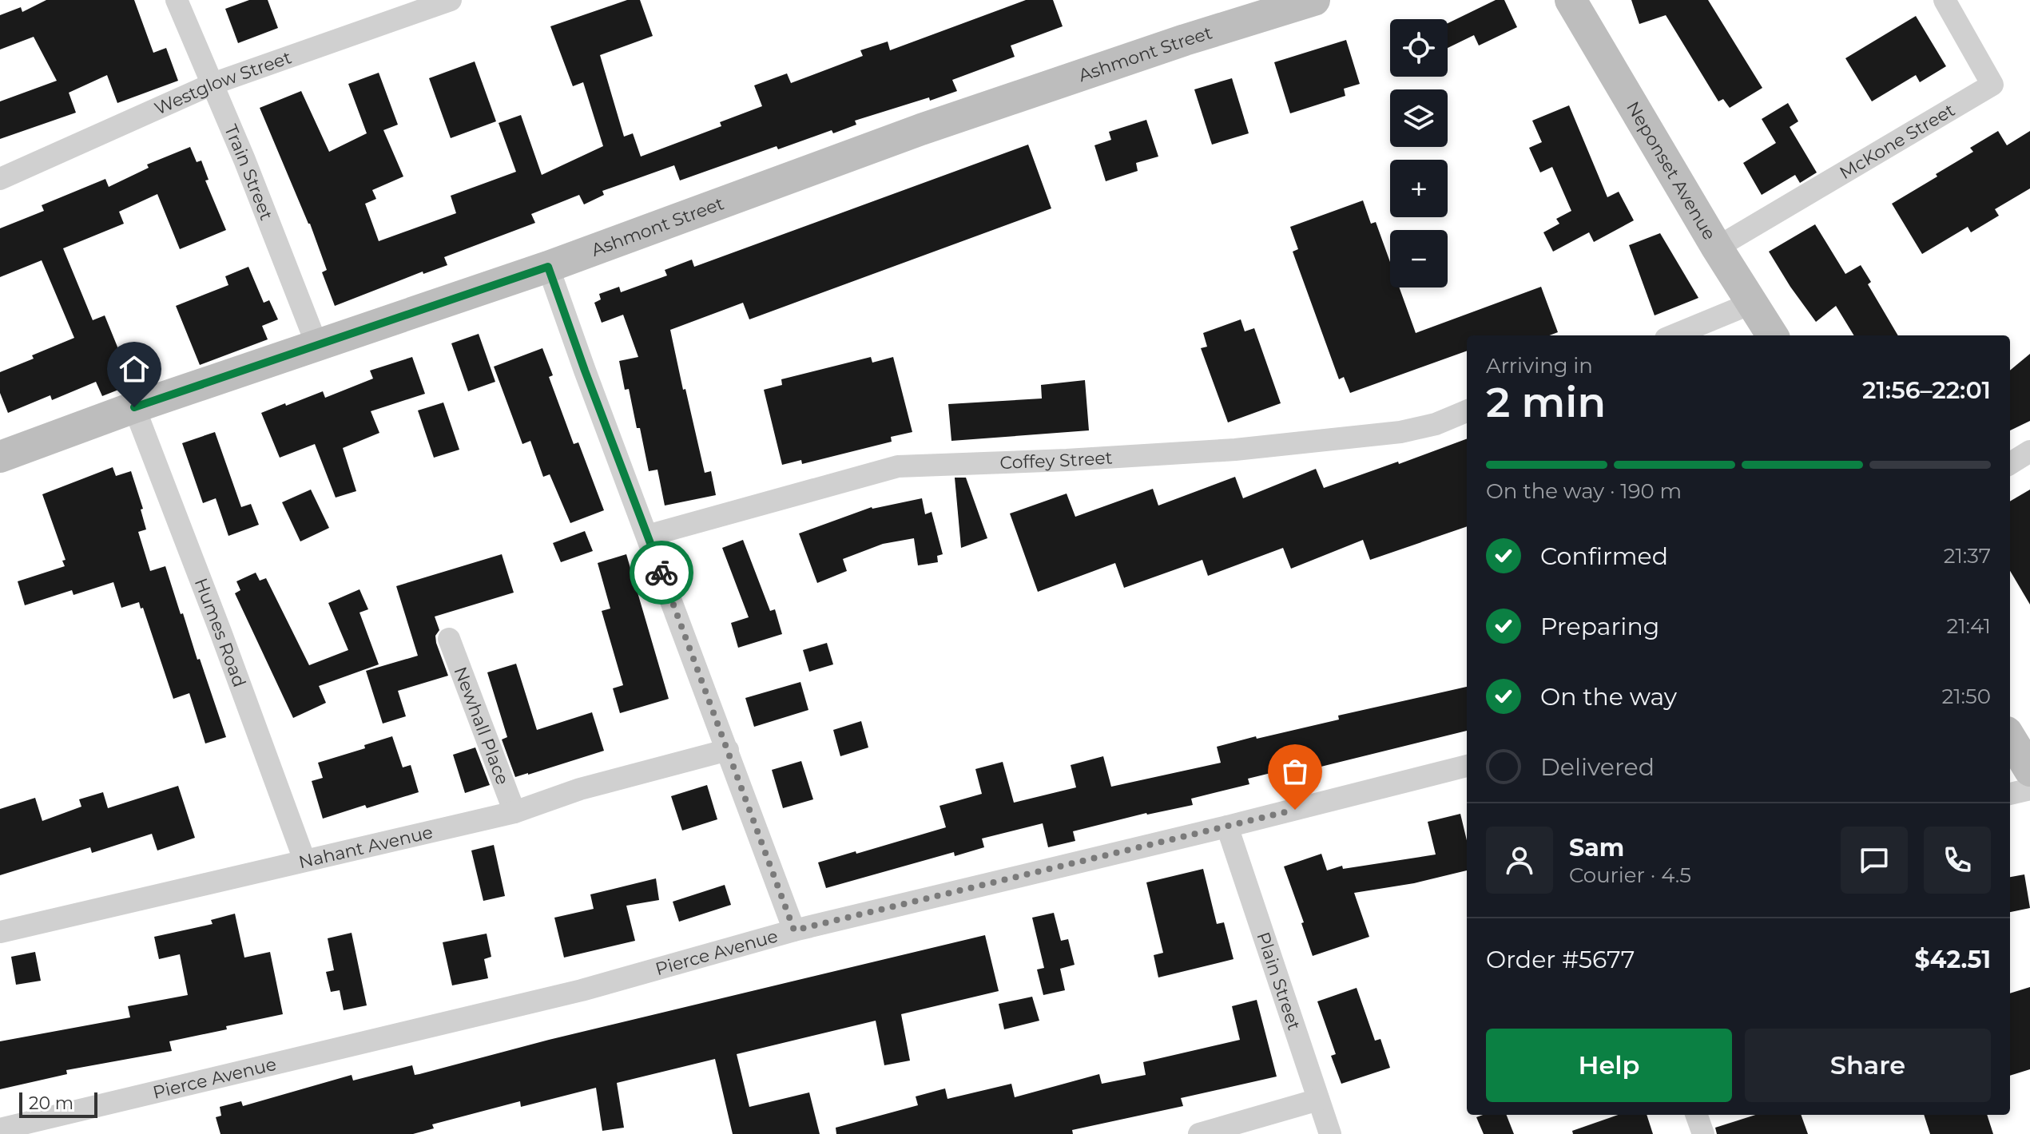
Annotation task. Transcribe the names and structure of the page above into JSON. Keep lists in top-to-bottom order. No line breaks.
{"streets":{"main road":["Ashmont Street","Neponset Avenue"],"street":["Westglow Street","McKone Street","Train Street","Coffey Street","Humes Road","Newhall Place","Nahant Avenue","Pierce Avenue","Plain Street"]},"crossings":[["Ashmont Street","Train Street"],["Ashmont Street","Humes Road"],["Westglow Street","Train Street"],["McKone Street","Neponset Avenue"],["Humes Road","Nahant Avenue"],["Newhall Place","Nahant Avenue"],["Pierce Avenue","Plain Street"]],"scale_bar":"20 m","page":{"map_buttons":["+","−"],"heading":["2 min","Arriving in","21:56–22:01"],"panel":["Sam","Courier · 4.5","Order #5677","$42.51"],"bar":"On the way · 190 m","list":[["Confirmed","21:37"],["Preparing","21:41"],["On the way","21:50"],"Delivered"],"buttons":["Help","Share"],"scale":"20 m"}}
